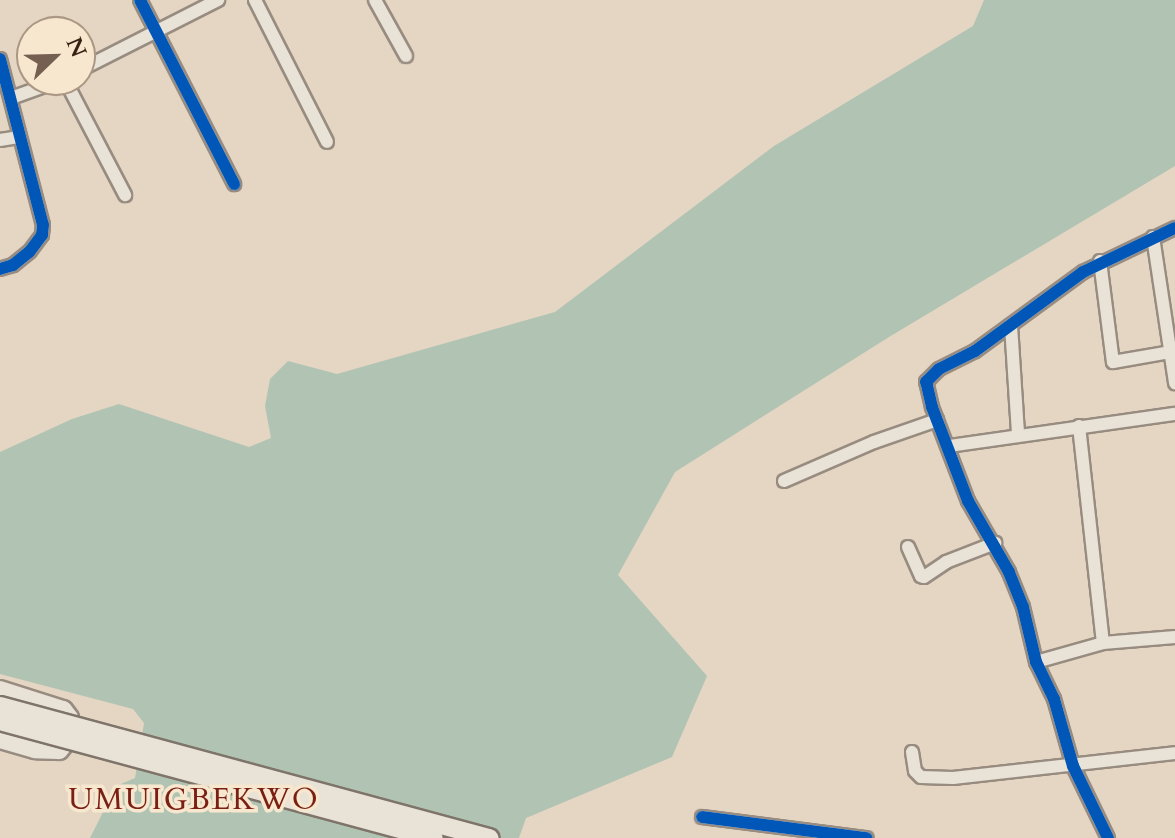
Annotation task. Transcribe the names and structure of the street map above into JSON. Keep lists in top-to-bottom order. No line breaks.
{"districts":["UMUIGBEKWO"],"north":"top right"}
